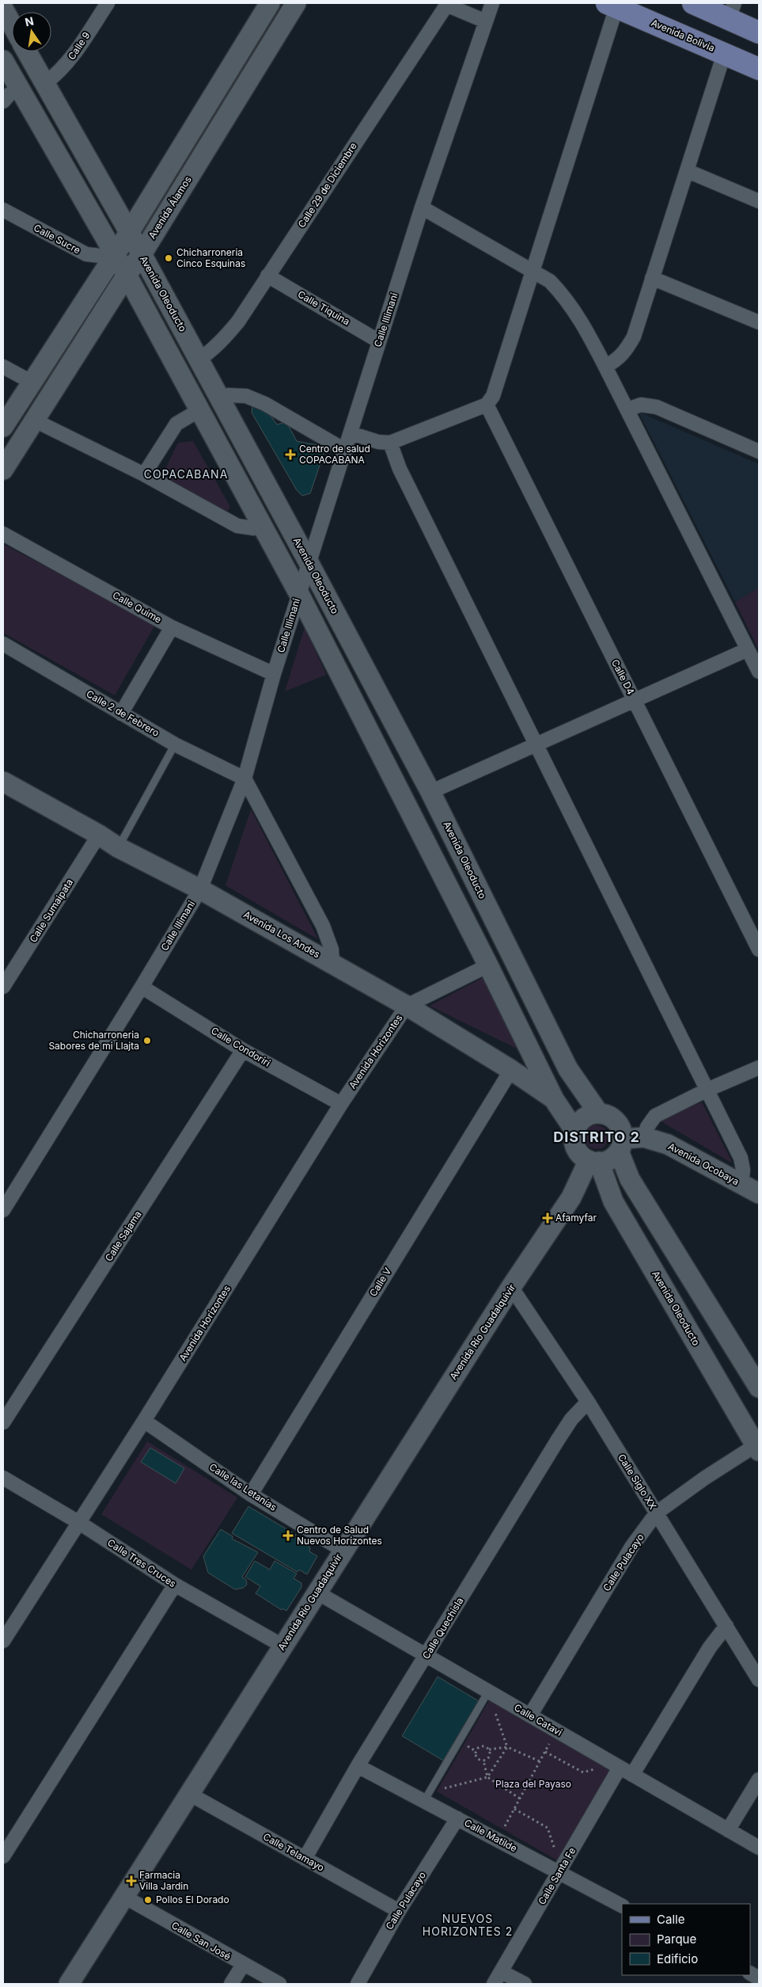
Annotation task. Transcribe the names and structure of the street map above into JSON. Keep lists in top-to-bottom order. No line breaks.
{"streets":{"main road":["Avenida Bolivia"],"street":["Calle 9","Calle 29 de Diciembre","Avenida Álamos","Calle Sucre","Avenida Oleoducto","Calle Tiquina","Calle Illimani","Calle Quime","Calle D4","Calle 2 de Febrero","Calle Sumaipata","Avenida Los Andes","Calle Condoriri","Avenida Horizontes","Avenida Ocobaya","Calle Sajama","Calle V","Avenida Río Guadalquivir","Calle Siglo XX","Calle las Letanías","Calle Pulacayo","Calle Tres Cruces","Calle Quechisla","Calle Catavi","Calle Matilde","Calle Telamayo","Calle Santa Fe","Calle San José"]},"crossings":[["Calle 9","Avenida Oleoducto"],["Calle 29 de Diciembre","Avenida Oleoducto"],["Calle 29 de Diciembre","Calle Tiquina"],["Avenida Álamos","Avenida Oleoducto"],["Avenida Oleoducto","Calle Illimani"],["Avenida Oleoducto","Avenida Ocobaya"],["Avenida Oleoducto","Avenida Río Guadalquivir"],["Avenida Oleoducto","Calle Pulacayo"],["Calle Tiquina","Calle Illimani"],["Calle Illimani","Calle Quime"],["Calle Illimani","Calle 2 de Febrero"],["Calle Illimani","Avenida Los Andes"],["Calle Illimani","Calle Condoriri"],["Calle Sumaipata","Avenida Los Andes"],["Avenida Los Andes","Avenida Horizontes"],["Avenida Los Andes","Calle V"],["Calle Condoriri","Avenida Horizontes"],["Calle Condoriri","Calle Sajama"],["Avenida Horizontes","Calle las Letanías"],["Avenida Horizontes","Calle Tres Cruces"],["Avenida Ocobaya","Avenida Río Guadalquivir"],["Calle V","Calle las Letanías"],["Avenida Río Guadalquivir","Calle Siglo XX"],["Avenida Río Guadalquivir","Calle las Letanías"],["Avenida Río Guadalquivir","Calle Tres Cruces"],["Avenida Río Guadalquivir","Calle Catavi"],["Avenida Río Guadalquivir","Calle Telamayo"],["Avenida Río Guadalquivir","Calle San José"],["Calle Siglo XX","Calle Pulacayo"],["Calle Siglo XX","Calle Quechisla"],["Calle Pulacayo","Calle Catavi"],["Calle Pulacayo","Calle Matilde"],["Calle Pulacayo","Calle Telamayo"],["Calle Quechisla","Calle Catavi"],["Calle Quechisla","Calle Matilde"],["Calle Quechisla","Calle Telamayo"],["Calle Catavi","Calle Santa Fe"],["Calle Matilde","Calle Santa Fe"]],"districts":["COPACABANA","DISTRITO 2","NUEVOS HORIZONTES 2"],"parks":["Plaza del Payaso"],"places":{"other":["Chicharroneria Cinco Esquinas","Chicharroneria Sabores de mi Llajta","Pollos El Dorado"],"health":["Centro de salud COPACABANA","Afamyfar","Centro de Salud Nuevos Horizontes","Farmacia Villa Jardin"]},"legend":["Calle","Parque","Edificio"],"north":"top"}
